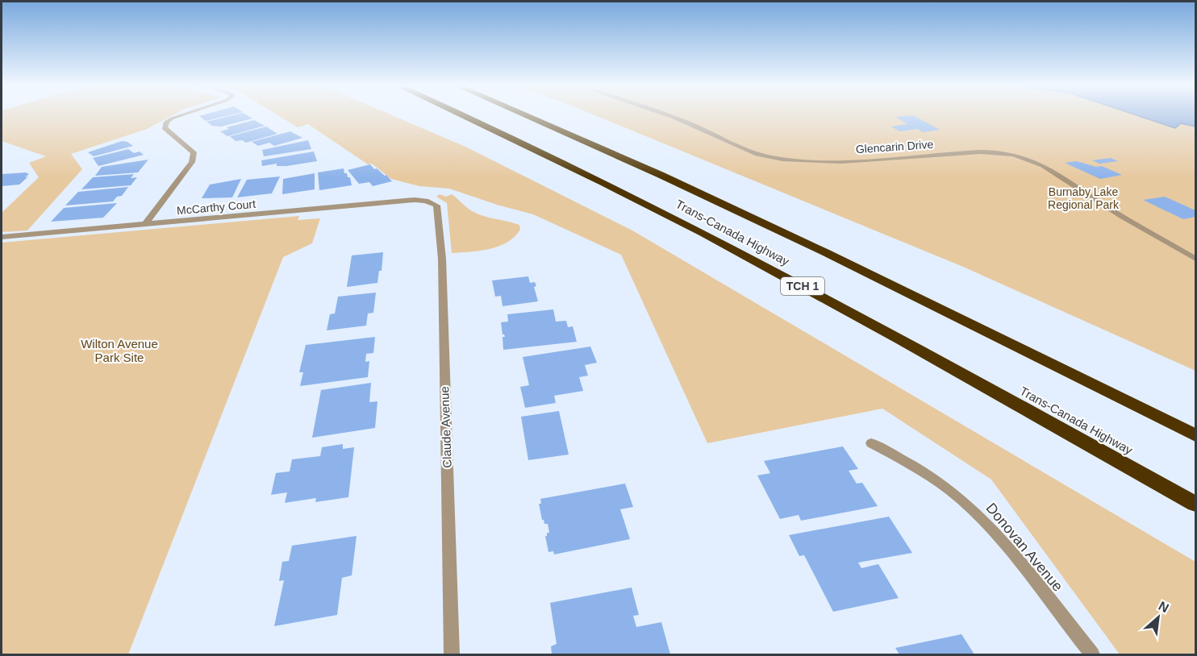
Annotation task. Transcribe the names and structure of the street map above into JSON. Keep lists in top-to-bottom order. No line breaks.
{"streets":{"highway":["Trans-Canada Highway","TCH 1"],"street":["Glencarin Drive","McCarthy Court","Claude Avenue","Donovan Avenue"]},"crossings":[["McCarthy Court","Claude Avenue"]],"parks":["Burnaby Lake Regional Park","Wilton Avenue Park Site"],"north":"top right"}
